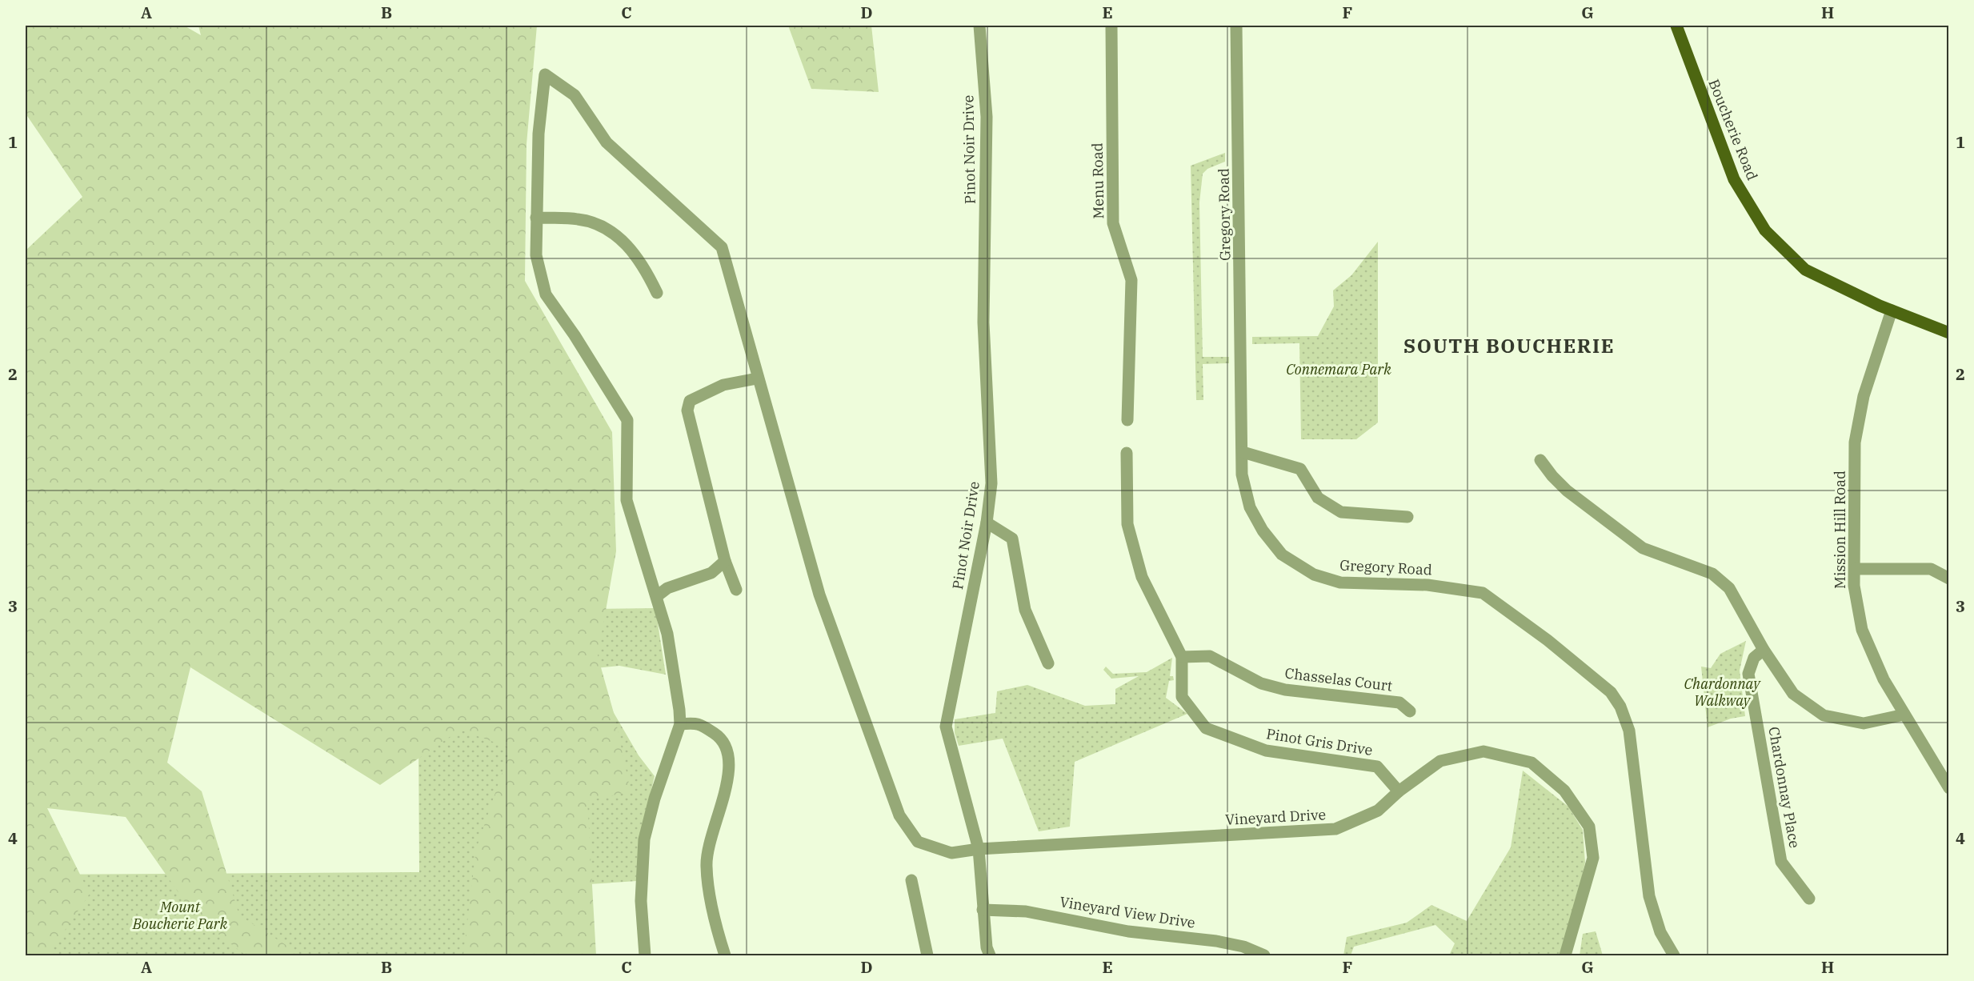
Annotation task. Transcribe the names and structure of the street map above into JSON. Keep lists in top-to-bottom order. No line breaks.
{"streets":{"main road":["Boucherie Road"],"street":["Pinot Noir Drive","Menu Road","Gregory Road","Mission Hill Road","Chasselas Court","Pinot Gris Drive","Chardonnay Place","Vineyard Drive","Vineyard View Drive"]},"crossings":[["Boucherie Road","Mission Hill Road"],["Pinot Noir Drive","Vineyard Drive"],["Pinot Noir Drive","Vineyard View Drive"],["Chasselas Court","Pinot Gris Drive"],["Pinot Gris Drive","Vineyard Drive"]],"districts":["SOUTH BOUCHERIE"],"parks":["Connemara Park","Chardonnay Walkway","Mount Boucherie Park"],"grid":{"columns":["A","B","C","D","E","F","G","H"],"rows":["1","2","3","4"]}}
